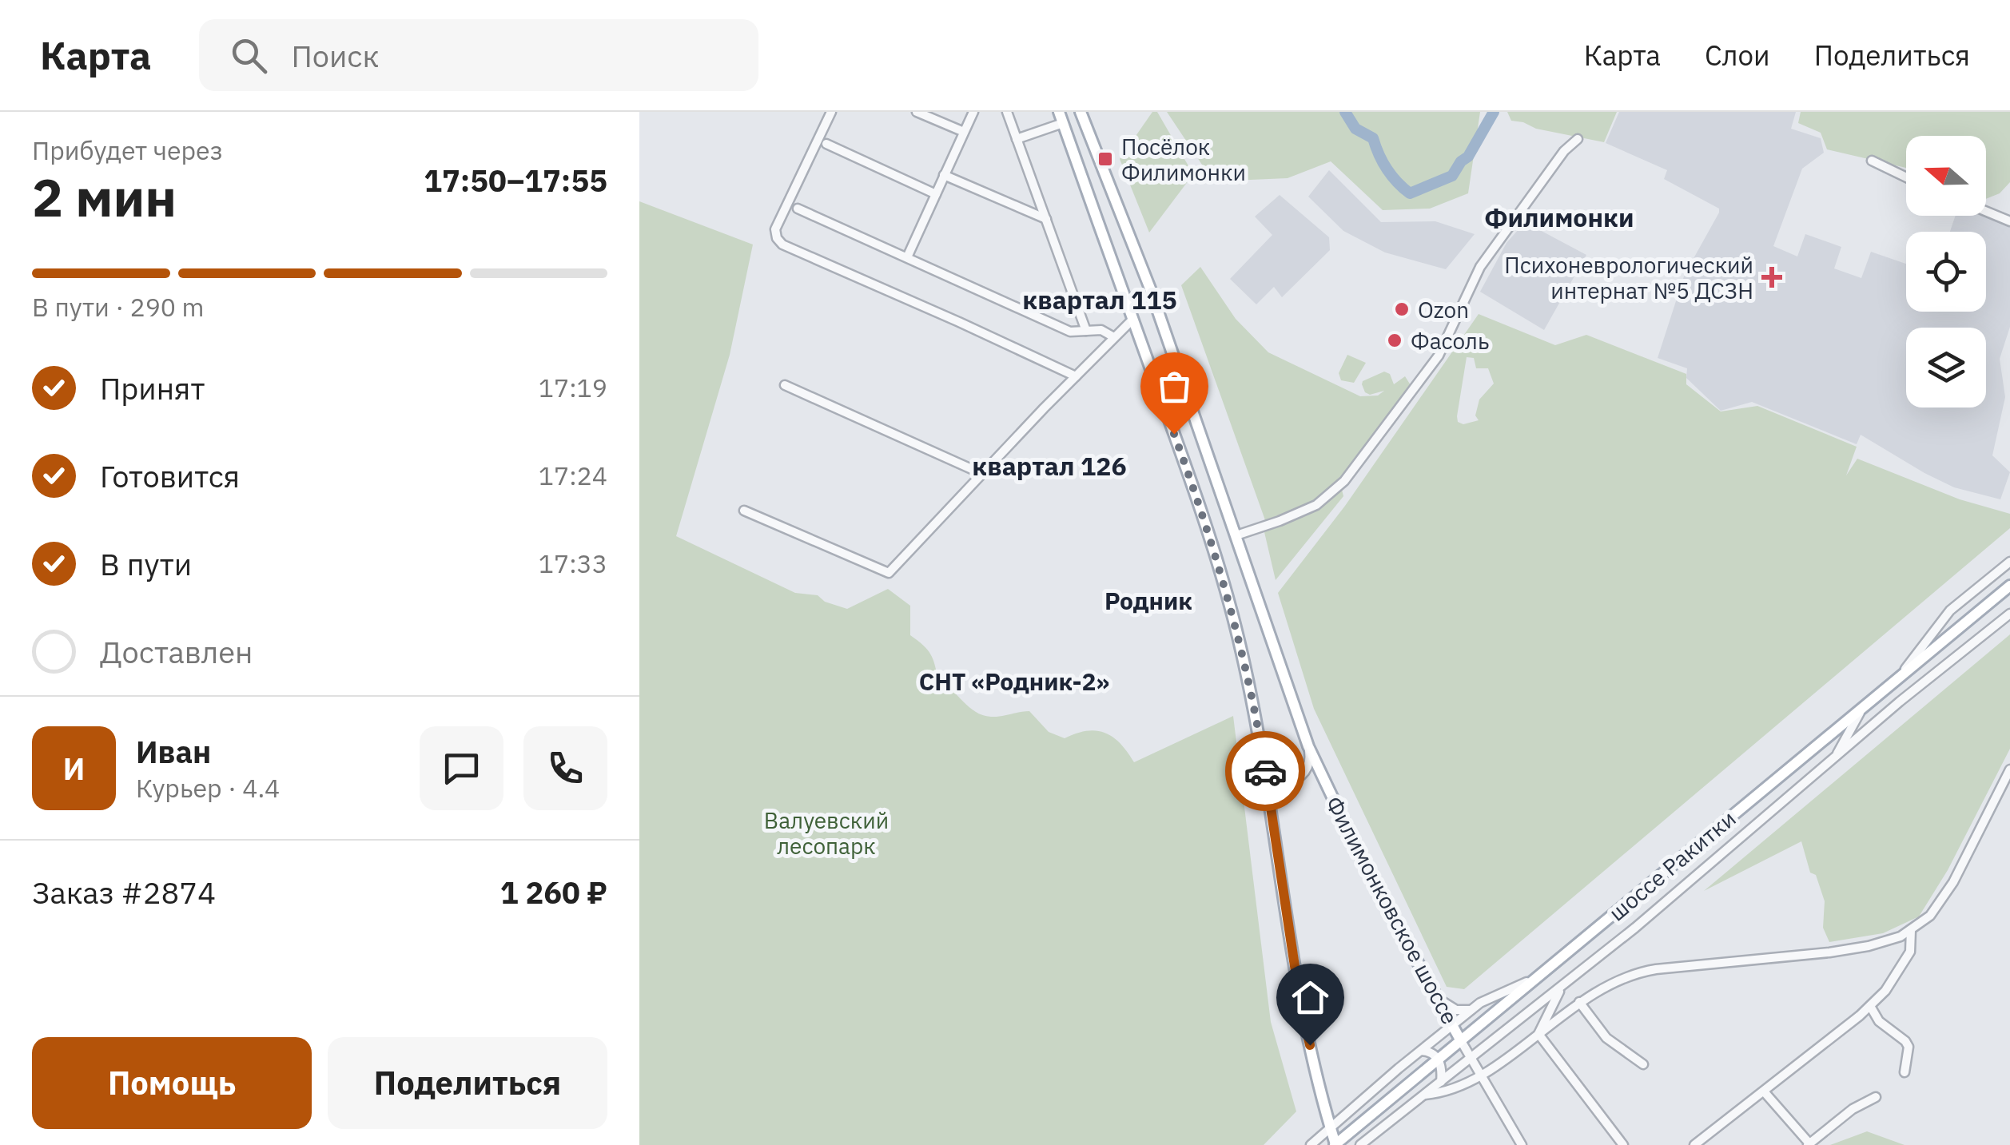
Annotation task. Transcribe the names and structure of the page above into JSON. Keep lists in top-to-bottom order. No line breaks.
{"streets":{"main road":["шоссе Ракитки","Филимонковское шоссе"]},"crossings":[["шоссе Ракитки","Филимонковское шоссе"]],"districts":["Филимонки","квартал 115","квартал 126","Родник","СНТ «Родник-2»"],"parks":["Валуевский лесопарк"],"places":{"transit":["Посёлок Филимонки"],"health":["Психоневрологический интернат №5 ДСЗН"],"other":["Ozon","Фасоль"]},"north":"left","page":{"header":"Карта","search":"Поиск","nav":["Карта","Слои","Поделиться"],"heading":["2 мин","Прибудет через","17:50–17:55"],"panel":["Иван","Курьер · 4.4","Заказ #2874","1 260 ₽"],"bar":"В пути · 290 m","list":[["Принят","17:19"],["Готовится","17:24"],["В пути","17:33"],"Доставлен"],"round":"И","buttons":["Помощь","Поделиться"]}}
